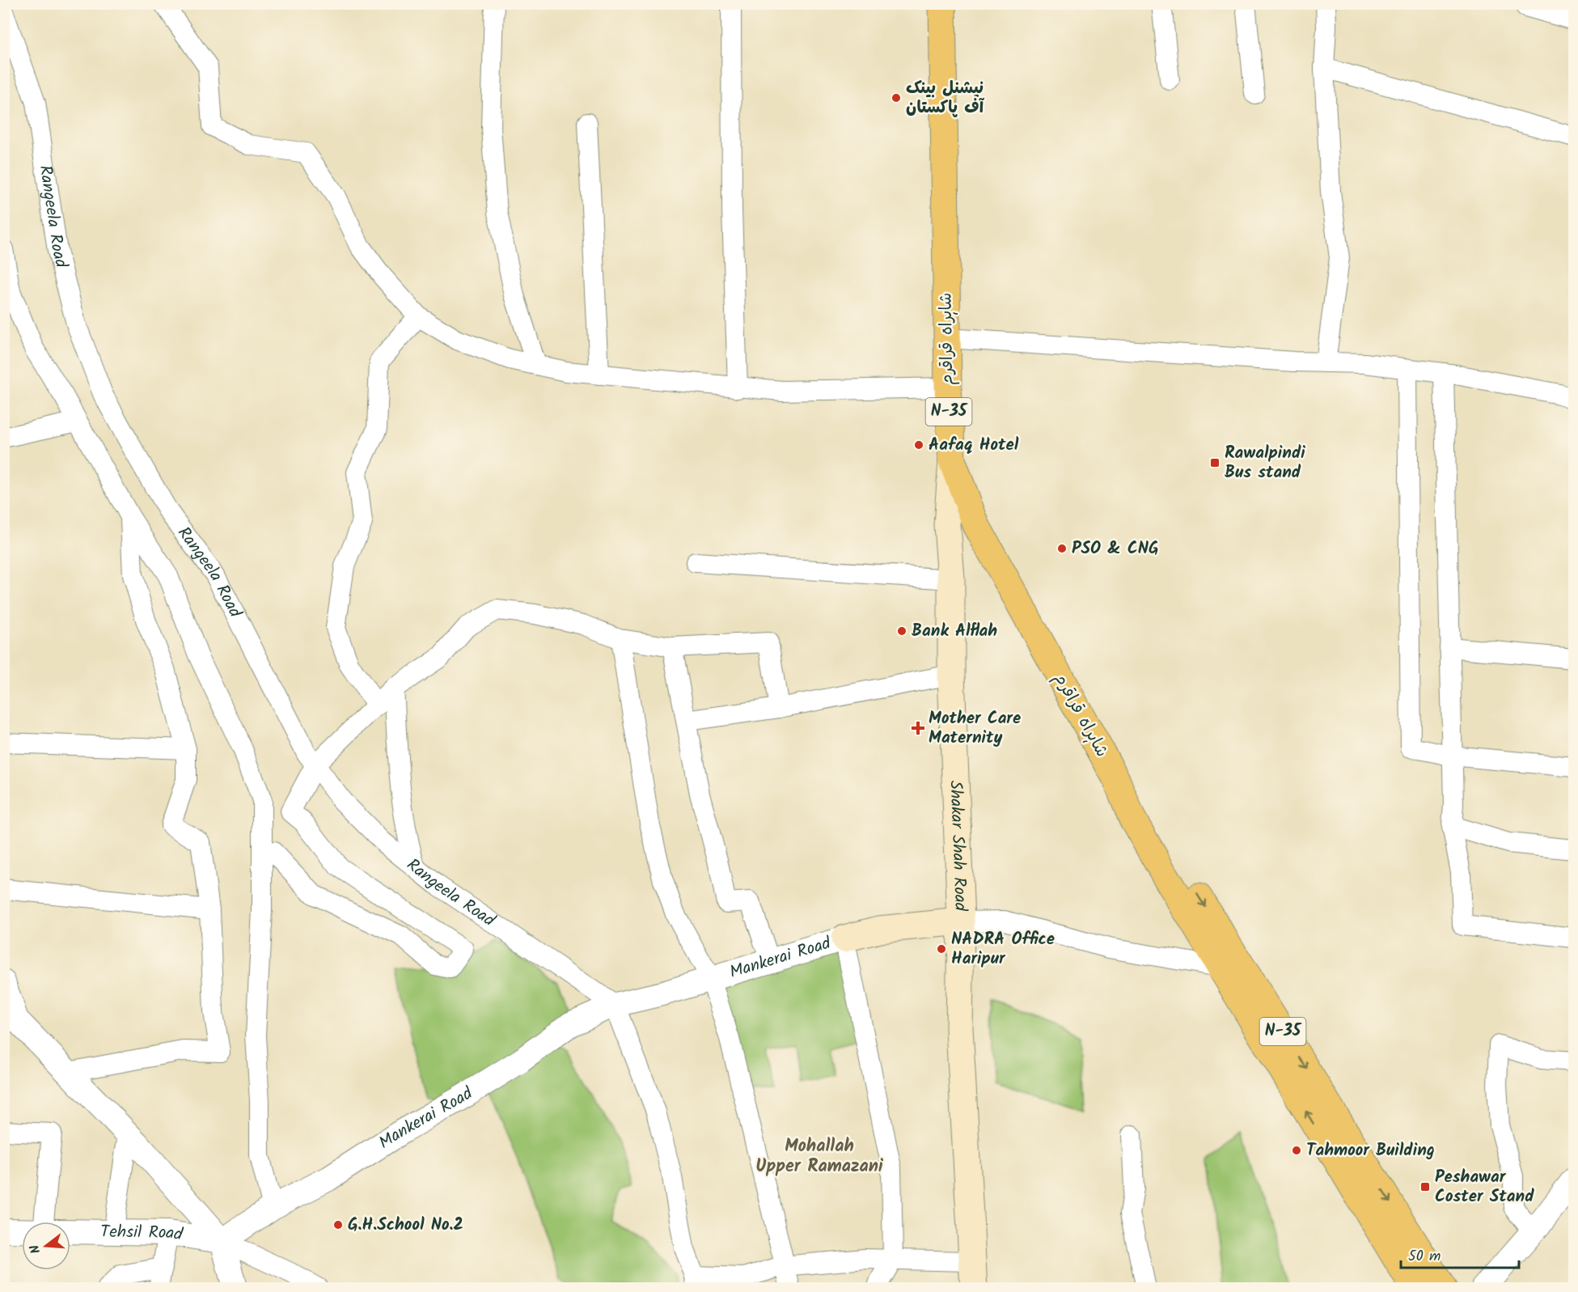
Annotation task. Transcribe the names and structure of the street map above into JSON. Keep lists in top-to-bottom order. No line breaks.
{"streets":{"highway":["شاہراہ قراقرم","N-35"],"main road":["Shakar Shah Road","Mankerai Road"],"street":["Rangeela Road","Tehsil Road"]},"crossings":[["Rangeela Road","Mankerai Road"],["شاہراہ قراقرم","Shakar Shah Road"],["Shakar Shah Road","Mankerai Road"],["Mankerai Road","Tehsil Road"]],"districts":["Mohallah Upper Ramazani"],"places":{"other":["نیشنل بینک آف پاکستان","Aafaq Hotel","PSO & CNG","Bank Alflah","NADRA Office Haripur","Tahmoor Building","G.H.School No.2"],"transit":["Rawalpindi Bus stand","Peshawar Coster Stand"],"health":["Mother Care Maternity"]},"scale_bar":"50 m","north":"left"}
